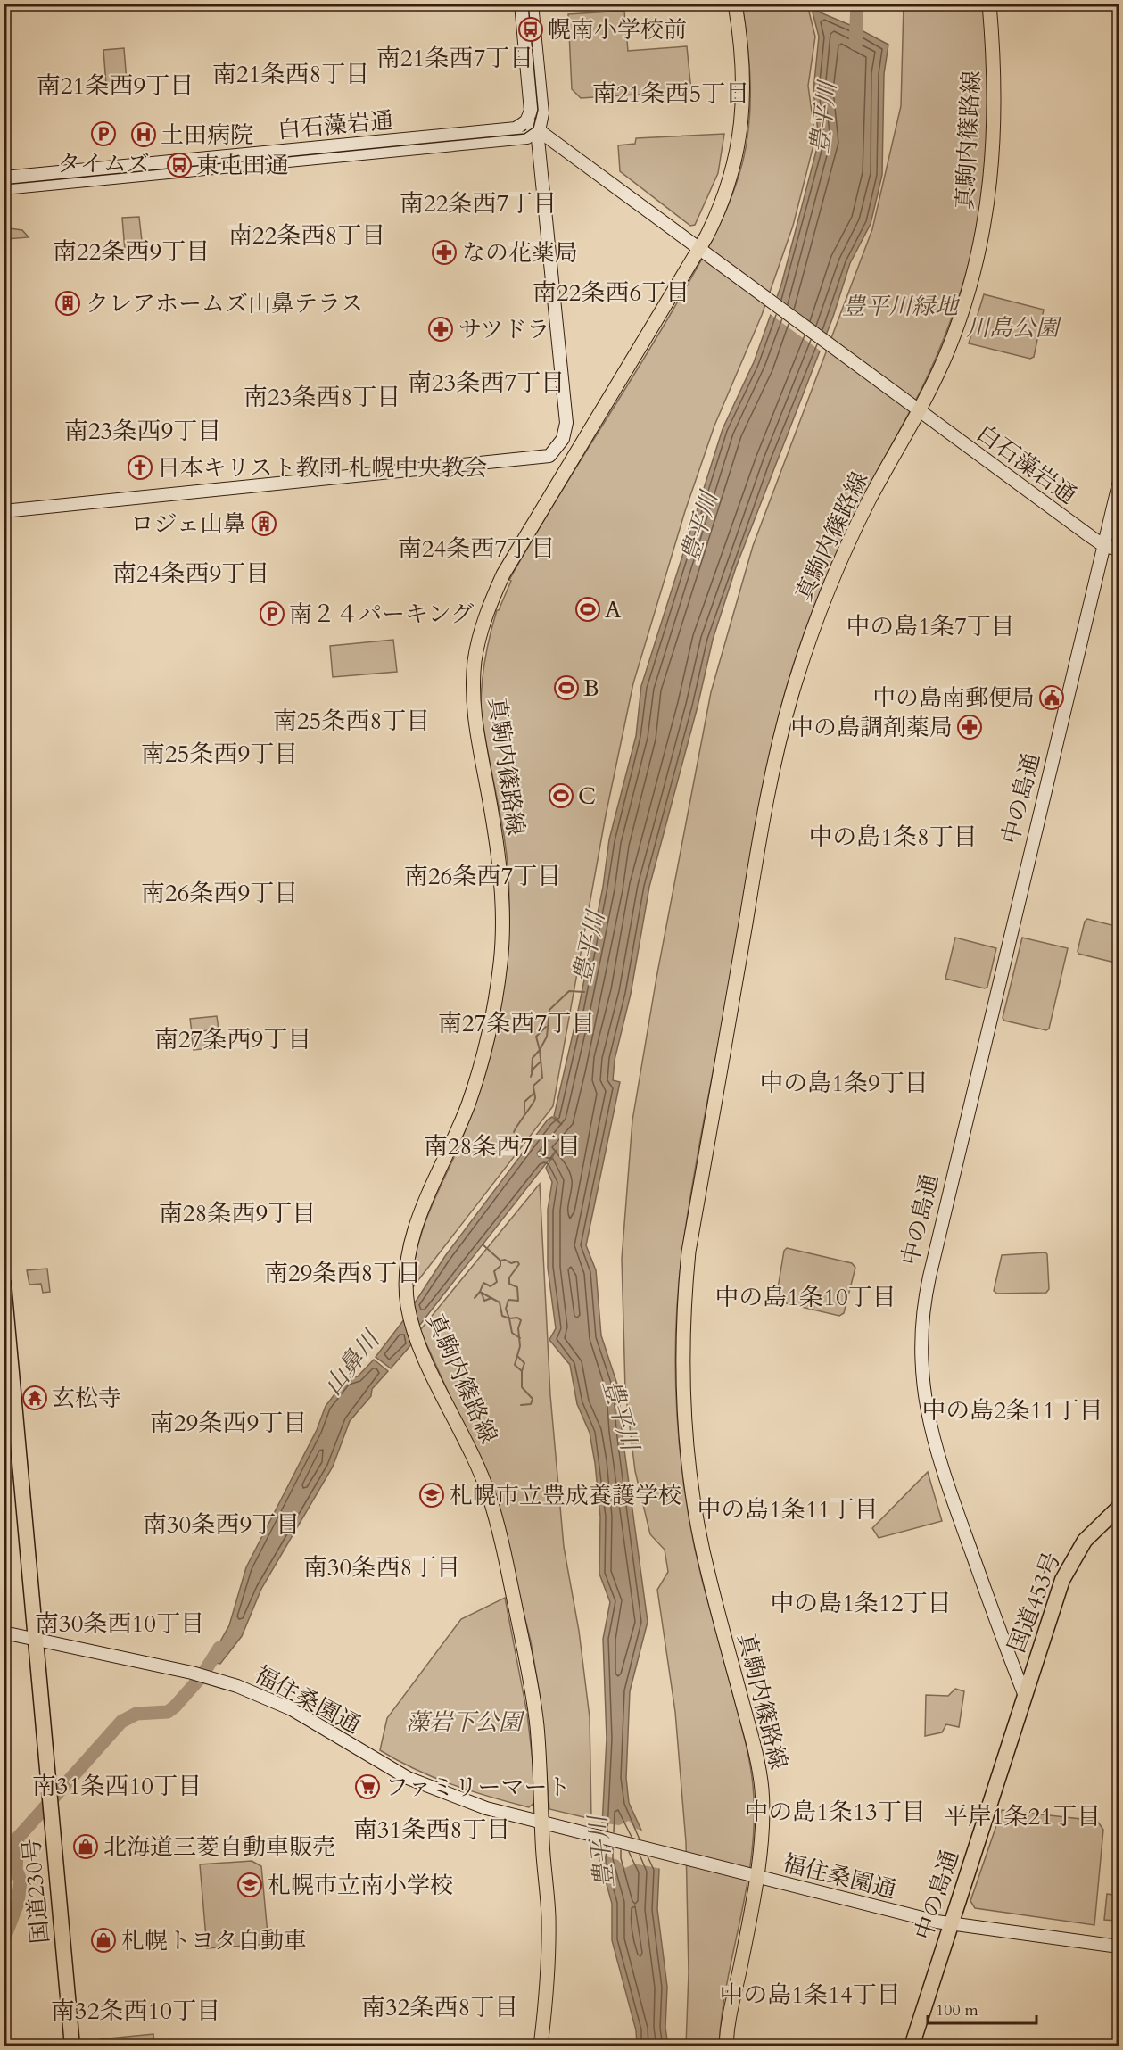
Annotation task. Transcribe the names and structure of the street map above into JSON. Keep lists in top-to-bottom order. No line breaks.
{"streets":{"highway":["中の島通","国道453号","国道230号"],"main road":["真駒内篠路線"],"street":["白石藻岩通","福住桑園通"]},"crossings":[["白石藻岩通","真駒内篠路線"],["白石藻岩通","中の島通"],["真駒内篠路線","福住桑園通"],["中の島通","国道453号"],["中の島通","福住桑園通"],["福住桑園通","国道230号"]],"districts":["南21条西7丁目","南21条西8丁目","南21条西9丁目","南21条西5丁目","南22条西7丁目","南22条西8丁目","南22条西9丁目","南22条西6丁目","南23条西7丁目","南23条西8丁目","南23条西9丁目","南24条西7丁目","南24条西9丁目","中の島1条7丁目","南25条西8丁目","南25条西9丁目","中の島1条8丁目","南26条西7丁目","南26条西9丁目","南27条西7丁目","南27条西9丁目","中の島1条9丁目","南28条西7丁目","南28条西9丁目","南29条西8丁目","中の島1条10丁目","中の島2条11丁目","南29条西9丁目","中の島1条11丁目","南30条西9丁目","南30条西8丁目","中の島1条12丁目","南30条西10丁目","南31条西10丁目","中の島1条13丁目","平岸1条21丁目","南31条西8丁目","中の島1条14丁目","南32条西8丁目","南32条西10丁目"],"water":["豊平川","山鼻川"],"parks":["豊平川緑地","川島公園","藻岩下公園"],"places":{"bus stop":["幌南小学校前","東屯田通"],"parking":["タイムズ","南２４パーキング"],"hospital":["土田病院"],"pharmacy":["なの花薬局","サツドラ","中の島調剤薬局"],"building":["クレアホームズ山鼻テラス","ロジェ山鼻"],"church":["日本キリスト教団 札幌中央教会"],"sports":["A","B","C"],"public building":["中の島南郵便局"],"temple":["玄松寺"],"school or university":["札幌市立豊成養護学校","札幌市立南小学校"],"supermarket":["ファミリーマート"],"shop":["北海道三菱自動車販売","札幌トヨタ自動車"]},"scale_bar":"100 m"}
